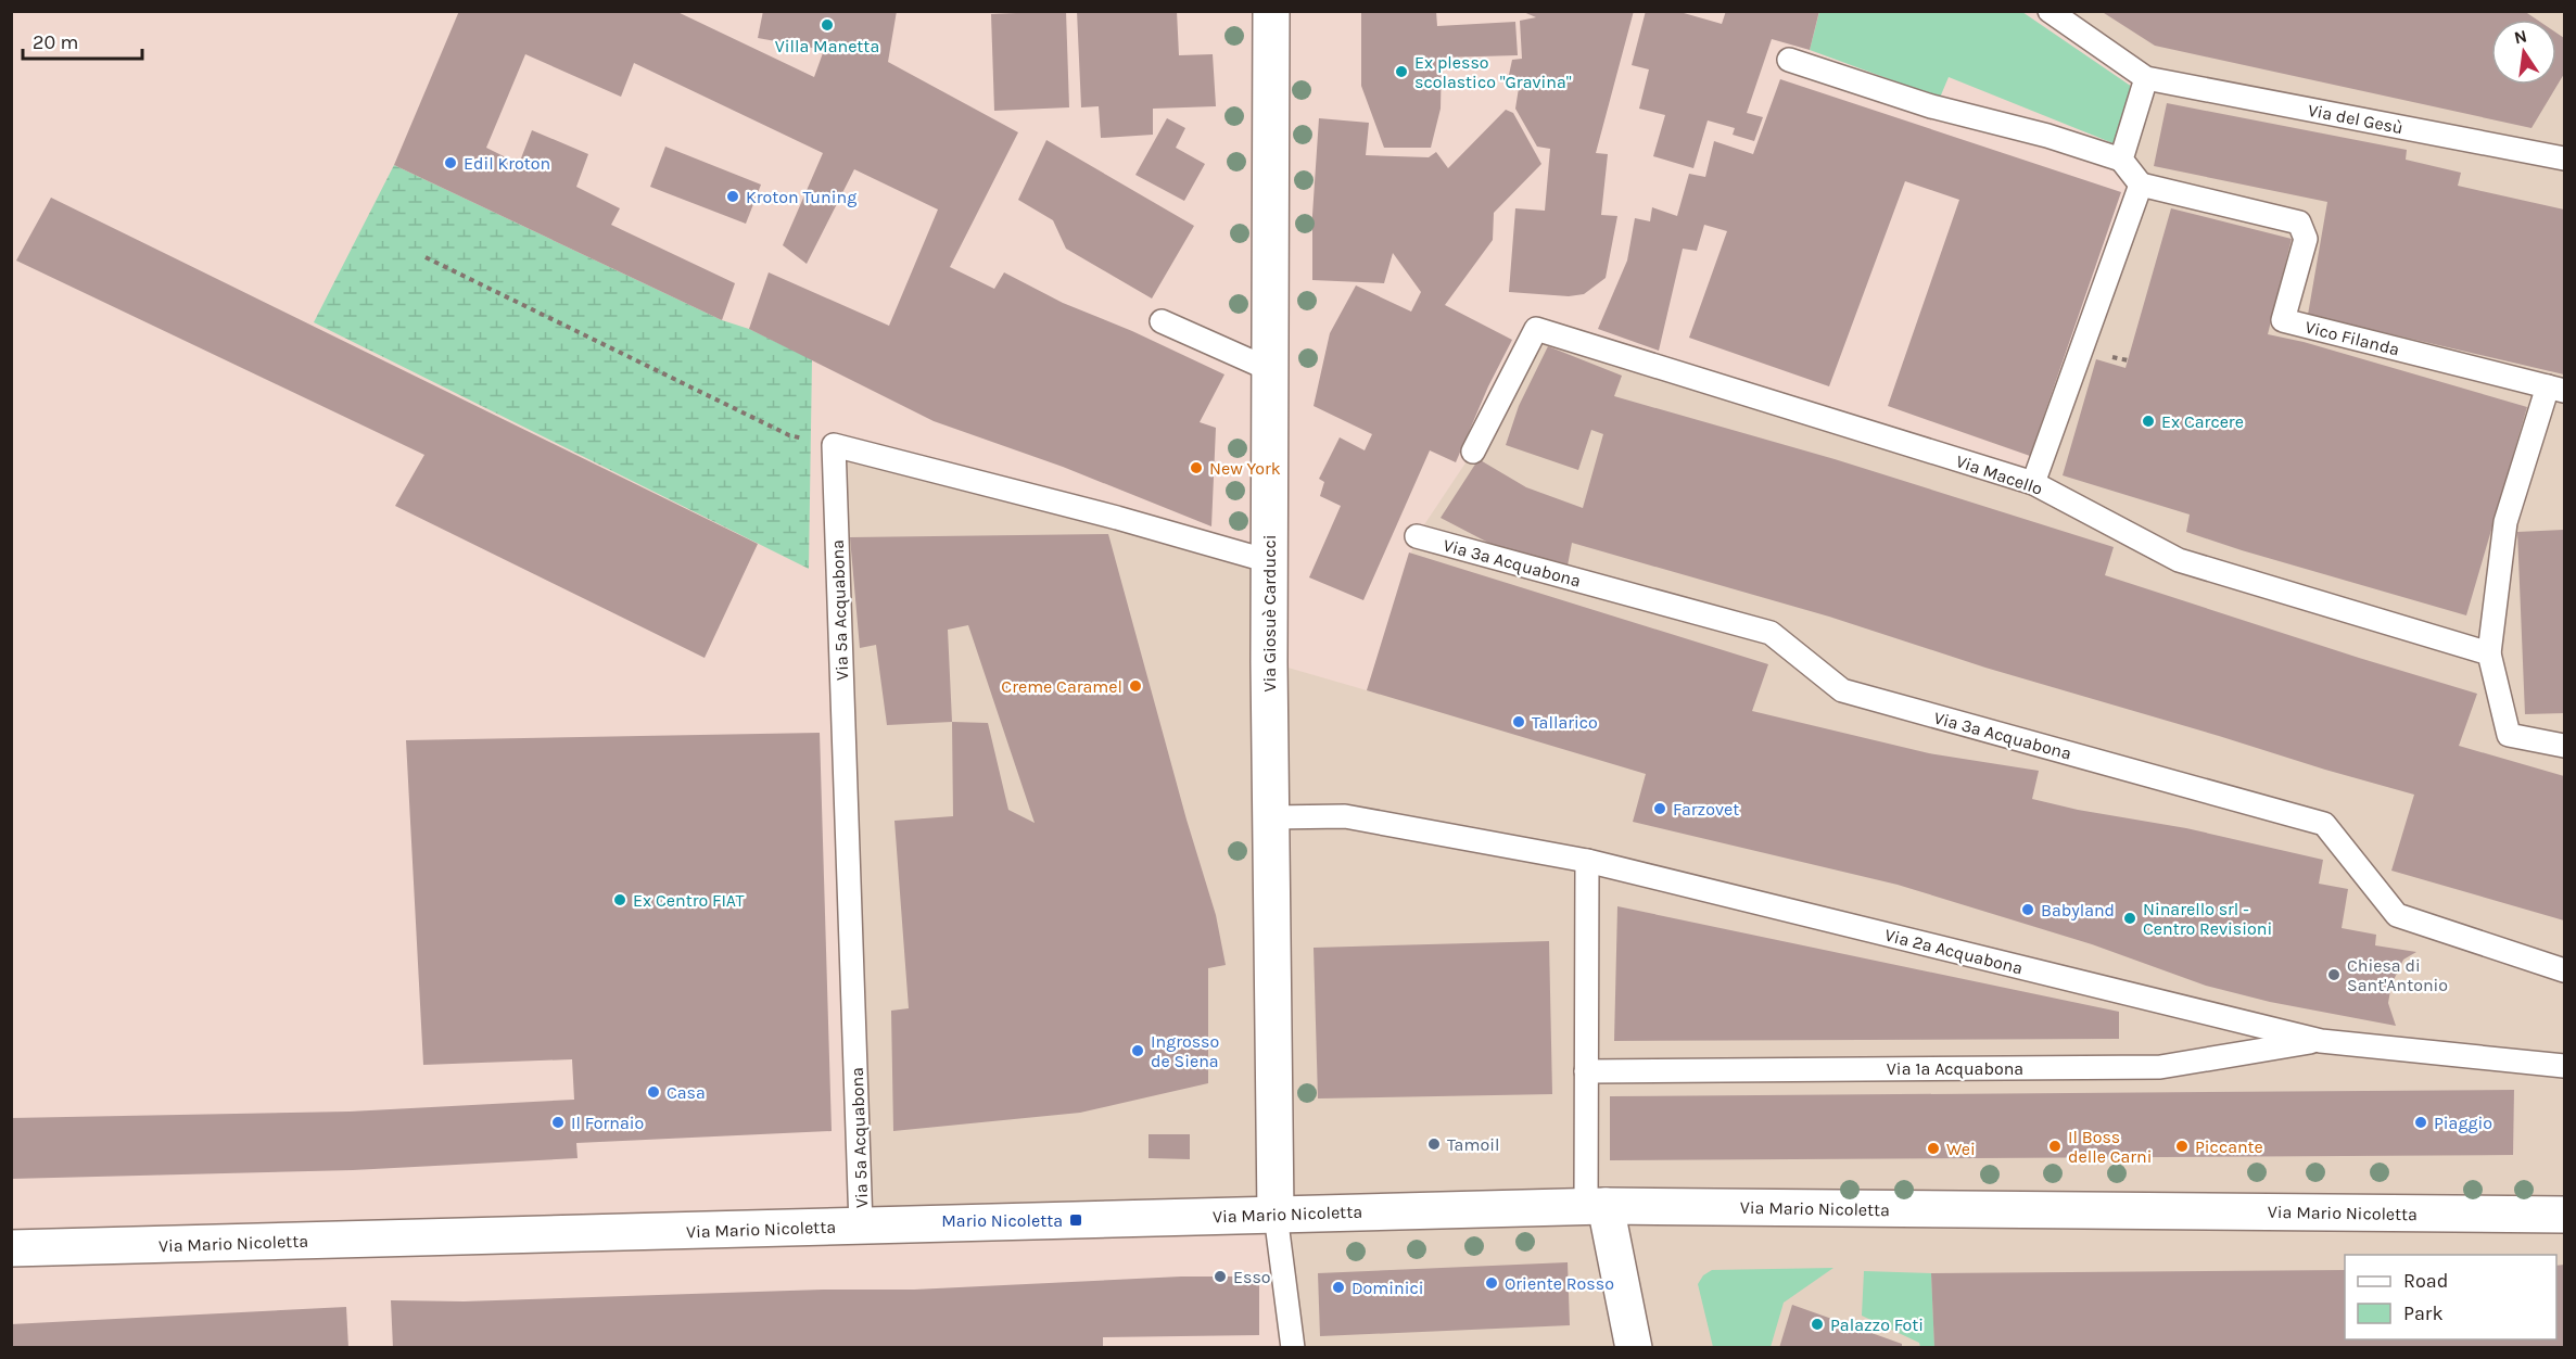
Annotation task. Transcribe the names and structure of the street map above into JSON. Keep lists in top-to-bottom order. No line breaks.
{"streets":{"street":["Via Giosuè Carducci","Via Mario Nicoletta"],"lane":["Via del Gesù","Vico Filanda","Via Macello","Via 3a Acquabona","Via 5a Acquabona","Via 2a Acquabona","Via 1a Acquabona"]},"crossings":[["Via 5a Acquabona","Via Mario Nicoletta"],["Via Giosuè Carducci","Via 2a Acquabona"],["Via Giosuè Carducci","Via Mario Nicoletta"],["Via 2a Acquabona","Via 1a Acquabona"]],"places":{"other":["Villa Manetta","Ex plesso scolastico \"Gravina\"","Edil Kroton","Kroton Tuning","Ex Carcere","New York","Creme Caramel","Tallarico","Farzovet","Ex Centro FIAT","Babyland","Ninarello srl - Centro Revisioni","Chiesa di Sant'Antonio","Ingrosso de Siena","Casa","Il Fornaio","Piaggio","Tamoil","Il Boss delle Carni","Piccante","Wei","Esso","Oriente Rosso","Dominici","Palazzo Foti"],"transit":["Mario Nicoletta"]},"legend":["Road","Park"],"scale_bar":"20 m","north":"top"}
